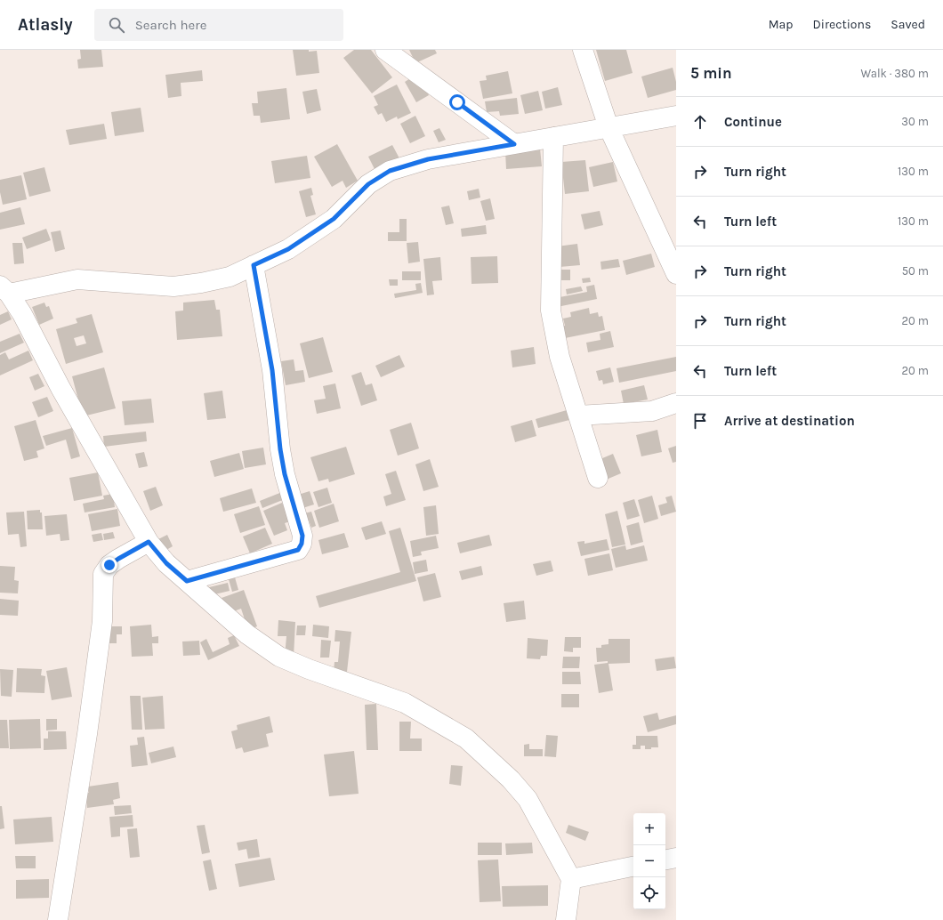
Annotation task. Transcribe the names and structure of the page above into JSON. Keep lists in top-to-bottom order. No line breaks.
{"page":{"header":"Atlasly","search":"Search here","nav":["Map","Directions","Saved"],"heading":["5 min","Walk · 380 m"],"list":[["Continue","30 m"],["Turn right","130 m"],["Turn left","130 m"],["Turn right","50 m"],["Turn right","20 m"],["Turn left","20 m"],"Arrive at destination"],"map_buttons":["+","−"]}}
